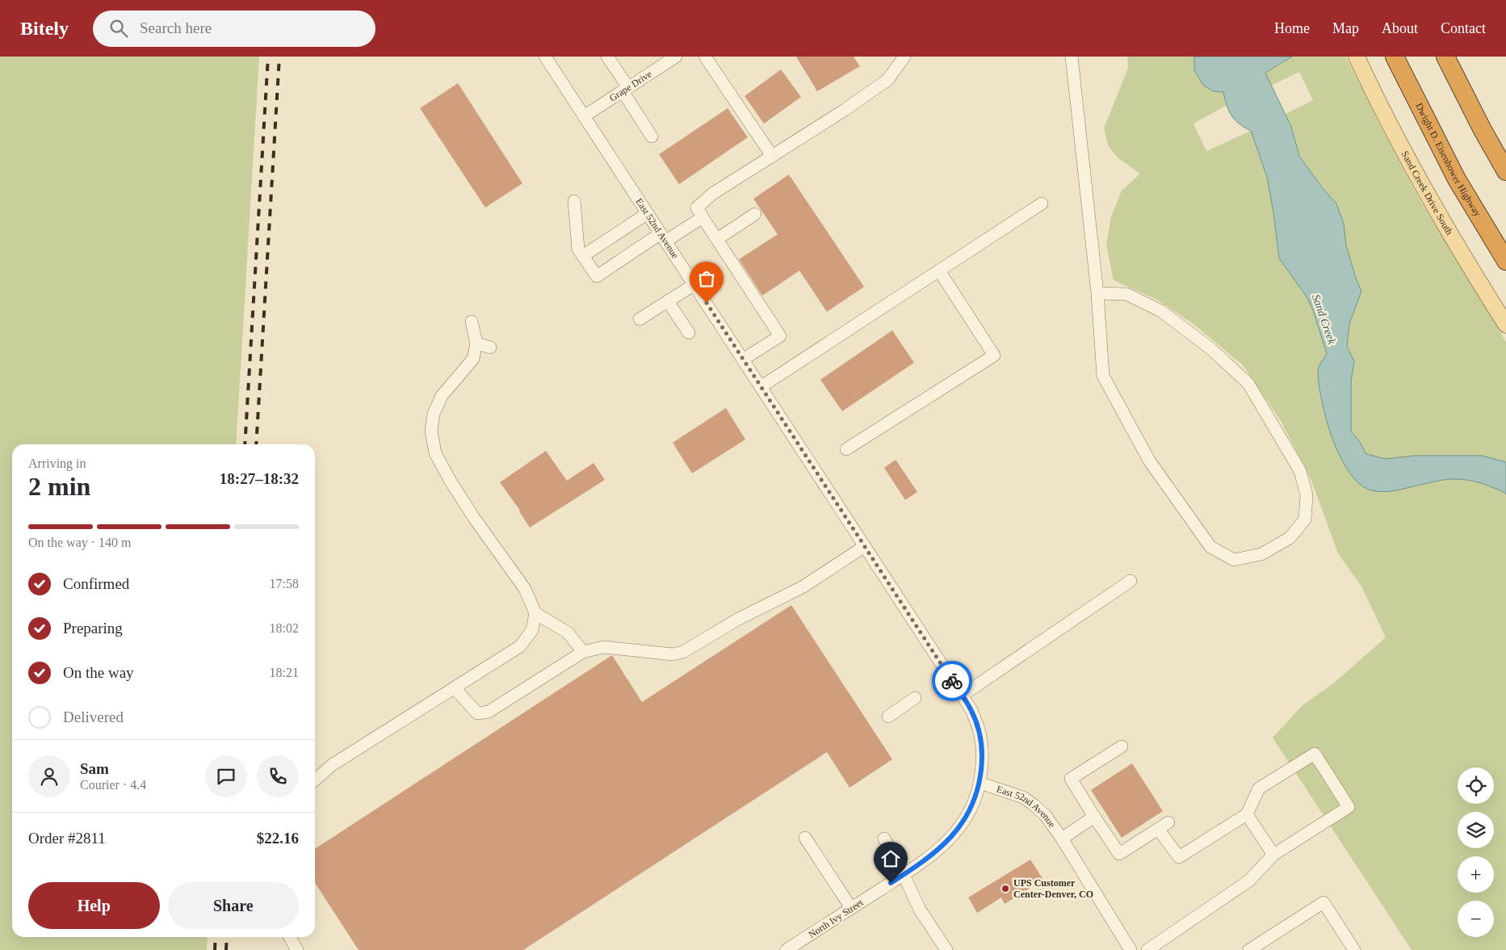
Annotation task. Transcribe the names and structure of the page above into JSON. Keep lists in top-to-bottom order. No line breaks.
{"streets":{"highway":["Dwight D. Eisenhower Highway"],"main road":["Sand Creek Drive South"],"street":["Grape Drive","East 52nd Avenue","North Ivy Street"]},"crossings":[["Grape Drive","East 52nd Avenue"],["East 52nd Avenue","North Ivy Street"]],"water":["Sand Creek"],"places":["UPS Customer Center-Denver, CO"],"page":{"header":"Bitely","search":"Search here","nav":["Home","Map","About","Contact"],"heading":["2 min","Arriving in","18:27–18:32"],"panel":["Sam","Courier · 4.4","Order #2811","$22.16"],"bar":"On the way · 140 m","list":[["Confirmed","17:58"],["Preparing","18:02"],["On the way","18:21"],"Delivered"],"map_buttons":["+","−"],"buttons":["Help","Share"]}}
